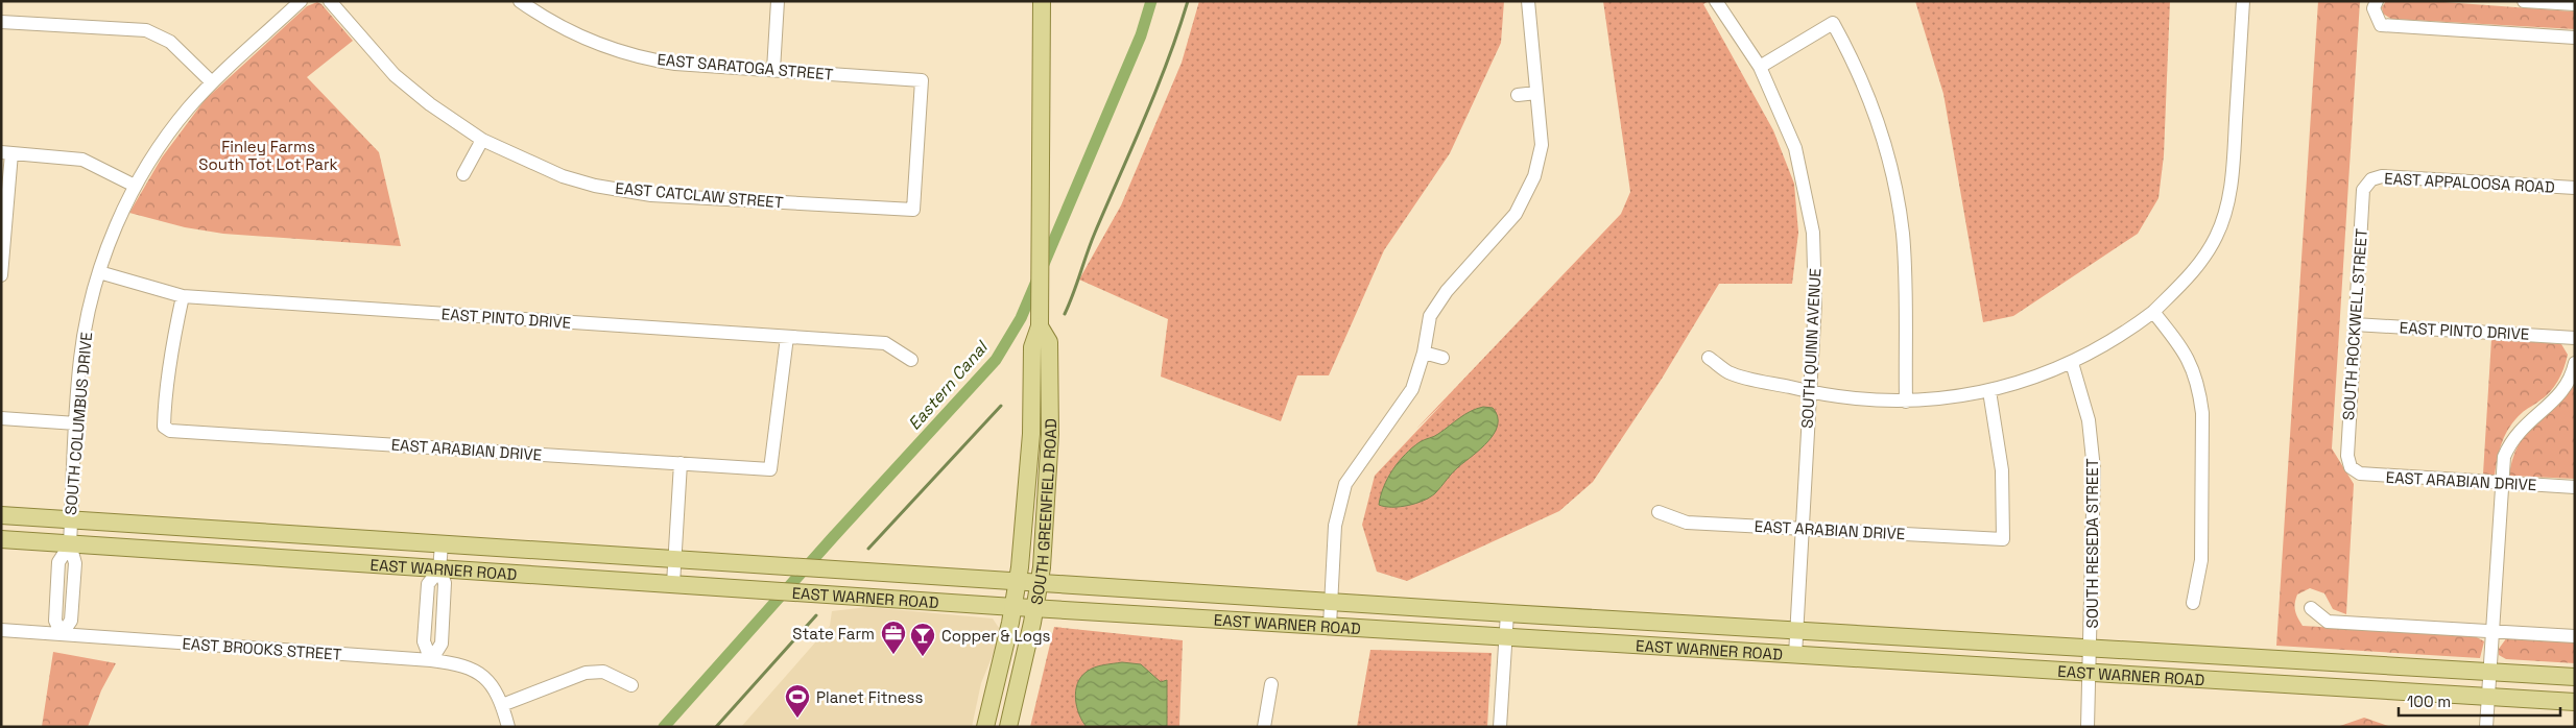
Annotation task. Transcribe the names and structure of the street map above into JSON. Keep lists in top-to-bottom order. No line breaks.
{"streets":{"main road":["SOUTH GREENFIELD ROAD","EAST WARNER ROAD"],"street":["EAST SARATOGA STREET","EAST APPALOOSA ROAD","EAST CATCLAW STREET","EAST PINTO DRIVE","SOUTH ROCKWELL STREET","SOUTH QUINN AVENUE","SOUTH COLUMBUS DRIVE","EAST ARABIAN DRIVE","SOUTH RESEDA STREET","EAST BROOKS STREET"]},"crossings":[["EAST SARATOGA STREET","EAST CATCLAW STREET"],["EAST APPALOOSA ROAD","SOUTH ROCKWELL STREET"],["EAST PINTO DRIVE","SOUTH ROCKWELL STREET"],["EAST PINTO DRIVE","SOUTH COLUMBUS DRIVE"],["EAST PINTO DRIVE","EAST ARABIAN DRIVE"],["SOUTH ROCKWELL STREET","EAST ARABIAN DRIVE"],["SOUTH QUINN AVENUE","EAST ARABIAN DRIVE"],["SOUTH QUINN AVENUE","EAST WARNER ROAD"],["SOUTH COLUMBUS DRIVE","EAST WARNER ROAD"],["SOUTH COLUMBUS DRIVE","EAST BROOKS STREET"],["SOUTH GREENFIELD ROAD","EAST WARNER ROAD"],["SOUTH RESEDA STREET","EAST WARNER ROAD"]],"water":["Eastern Canal"],"parks":["Finley Farms South Tot Lot Park"],"places":{"office":["State Farm"],"bar":["Copper & Logs"],"sports":["Planet Fitness"]},"scale_bar":"100 m"}
